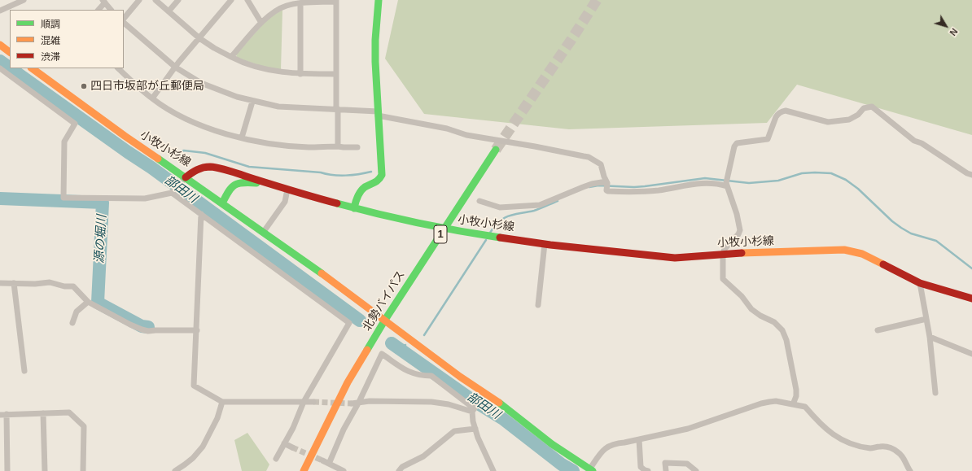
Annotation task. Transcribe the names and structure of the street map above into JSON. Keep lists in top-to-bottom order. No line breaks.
{"streets":{"main road":["小牧小杉線","1","北勢バイパス"]},"water":["部田川","源の堀川"],"places":["四日市坂部が丘郵便局"],"legend":["順調","混雑","渋滞"],"north":"bottom right"}
